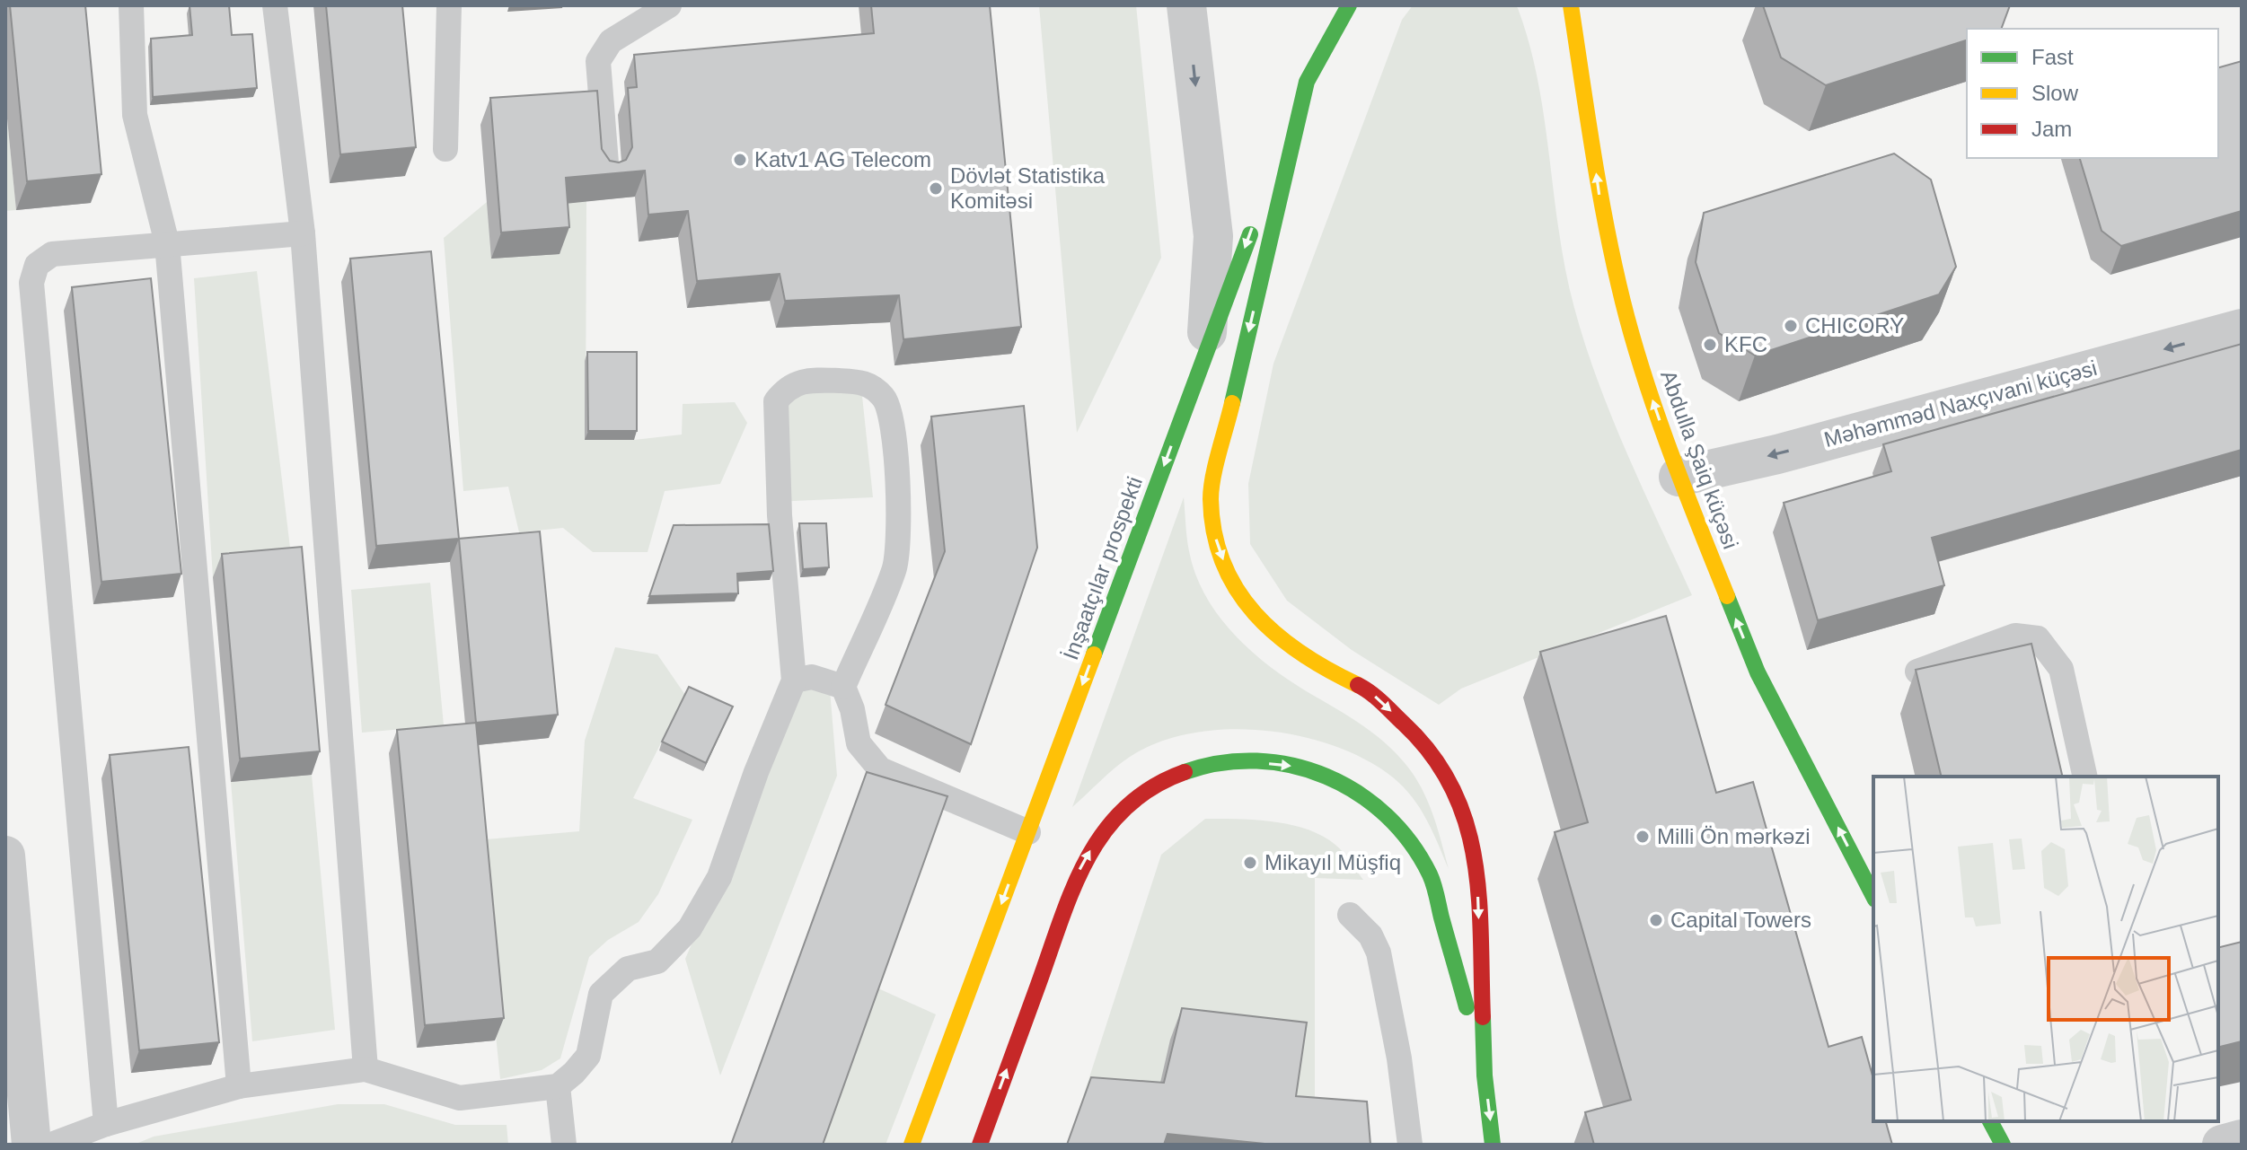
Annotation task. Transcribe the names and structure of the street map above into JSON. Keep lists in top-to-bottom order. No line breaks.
{"streets":{"main road":["Abdulla Şaiq küçəsi","İnşaatçılar prospekti"],"street":["Məhəmməd Naxçıvani küçəsi"]},"crossings":[["Məhəmməd Naxçıvani küçəsi","Abdulla Şaiq küçəsi"]],"one_way":["Məhəmməd Naxçıvani küçəsi","Abdulla Şaiq küçəsi","İnşaatçılar prospekti"],"places":["Katv1 AG Telecom","Dövlət Statistika Komitəsi","CHICORY","KFC","Milli Ön mərkəzi","Mikayıl Müşfiq","Capital Towers"],"legend":["Fast","Slow","Jam"]}
